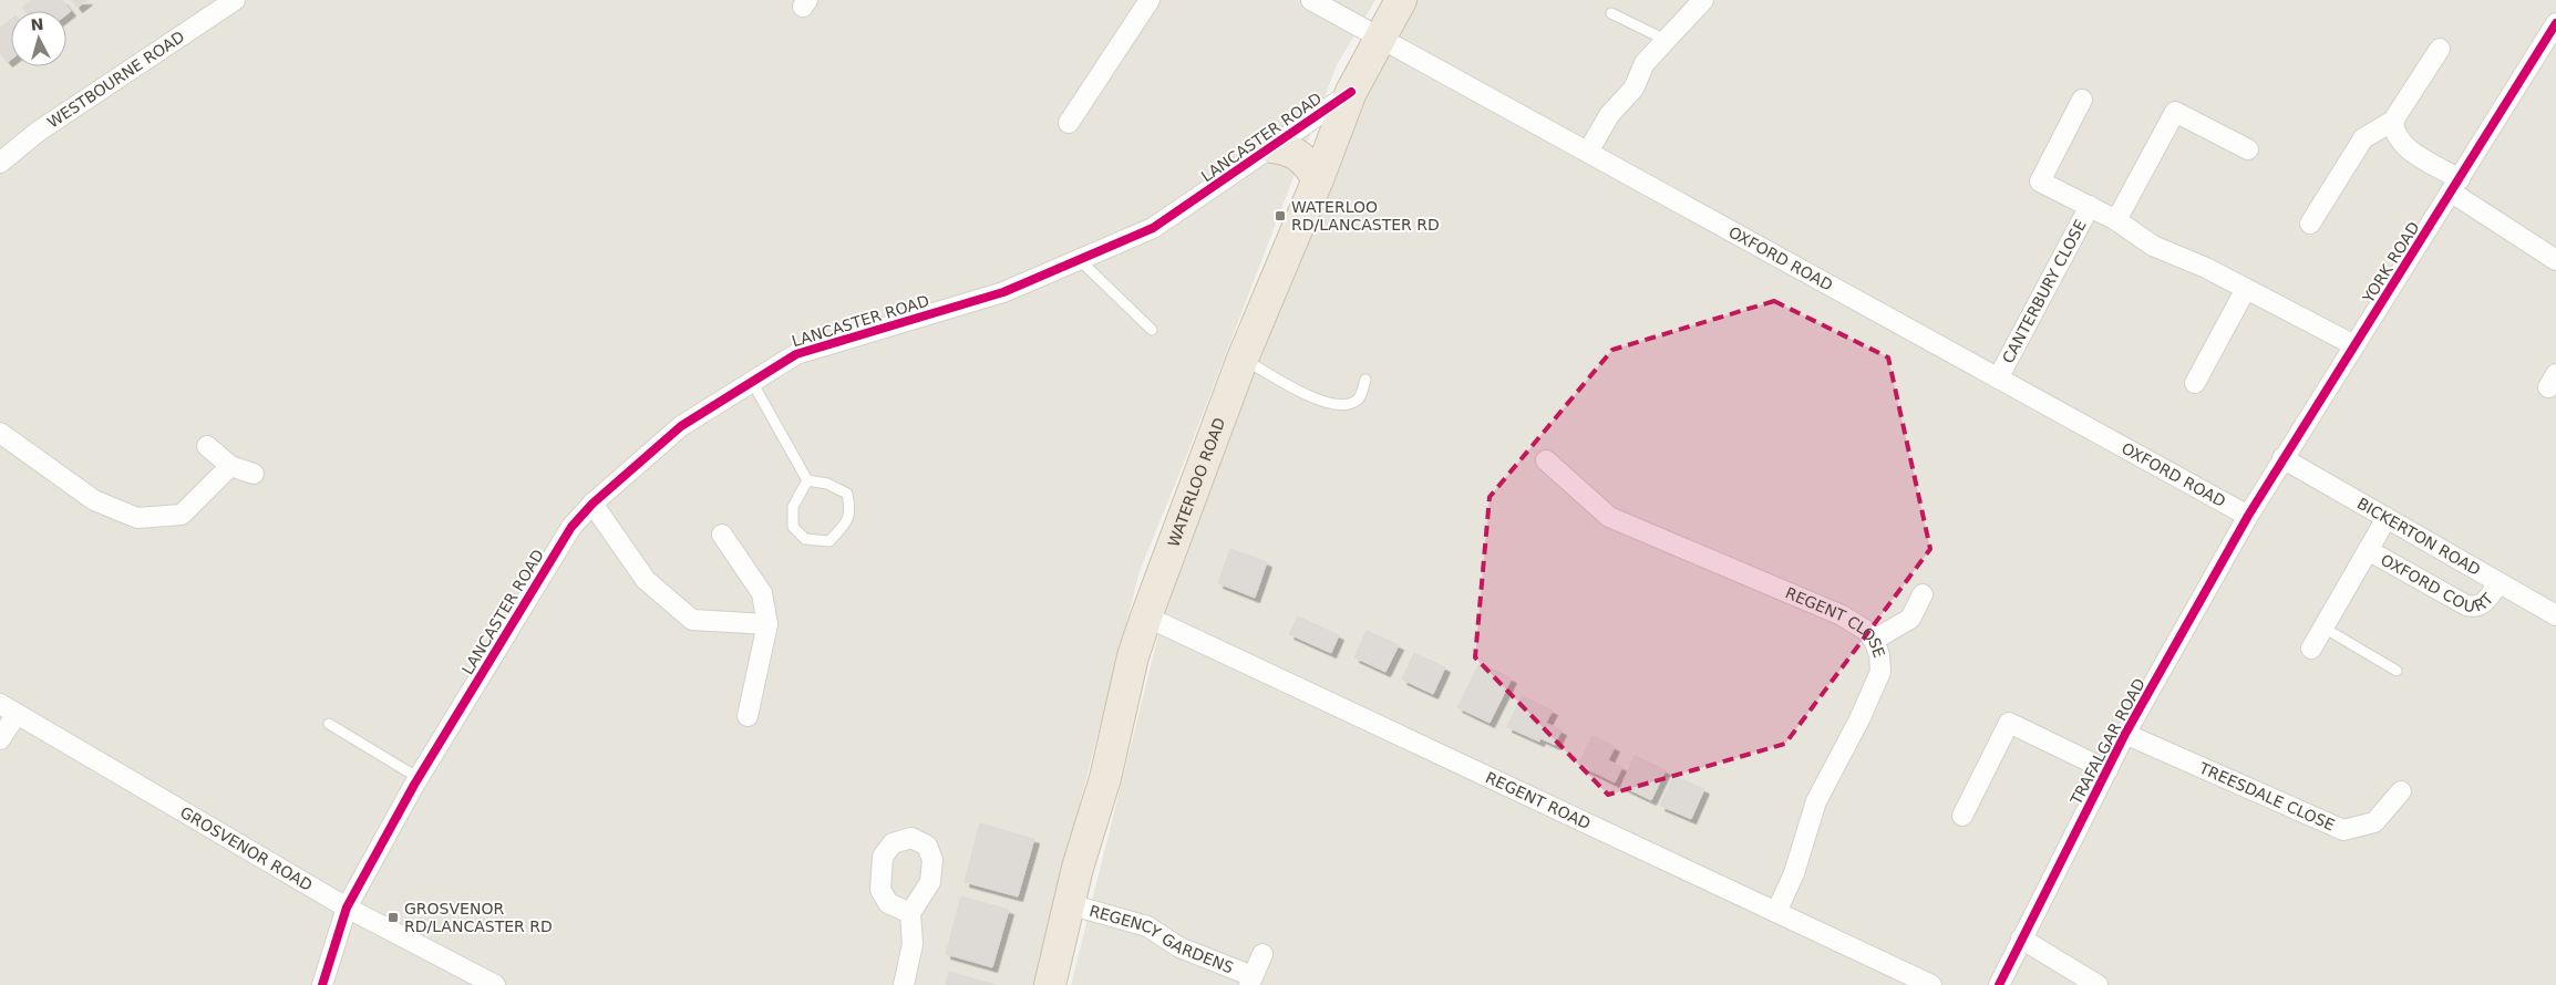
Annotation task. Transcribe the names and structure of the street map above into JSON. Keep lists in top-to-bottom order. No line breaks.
{"streets":{"highway":["WATERLOO ROAD"],"street":["WESTBOURNE ROAD","LANCASTER ROAD","OXFORD ROAD","YORK ROAD","CANTERBURY CLOSE","BICKERTON ROAD","OXFORD COURT","REGENT CLOSE","TRAFALGAR ROAD","TREESDALE CLOSE","REGENT ROAD","GROSVENOR ROAD","REGENCY GARDENS"]},"crossings":[["LANCASTER ROAD","WATERLOO ROAD"],["LANCASTER ROAD","GROSVENOR ROAD"],["OXFORD ROAD","YORK ROAD"],["OXFORD ROAD","CANTERBURY CLOSE"],["OXFORD ROAD","WATERLOO ROAD"],["OXFORD ROAD","TRAFALGAR ROAD"],["YORK ROAD","CANTERBURY CLOSE"],["YORK ROAD","BICKERTON ROAD"],["YORK ROAD","TRAFALGAR ROAD"],["WATERLOO ROAD","REGENT ROAD"],["WATERLOO ROAD","REGENCY GARDENS"],["BICKERTON ROAD","OXFORD COURT"],["REGENT CLOSE","REGENT ROAD"],["TRAFALGAR ROAD","TREESDALE CLOSE"]],"places":{"transit":["WATERLOO RD/LANCASTER RD","GROSVENOR RD/LANCASTER RD"]},"north":"top"}
